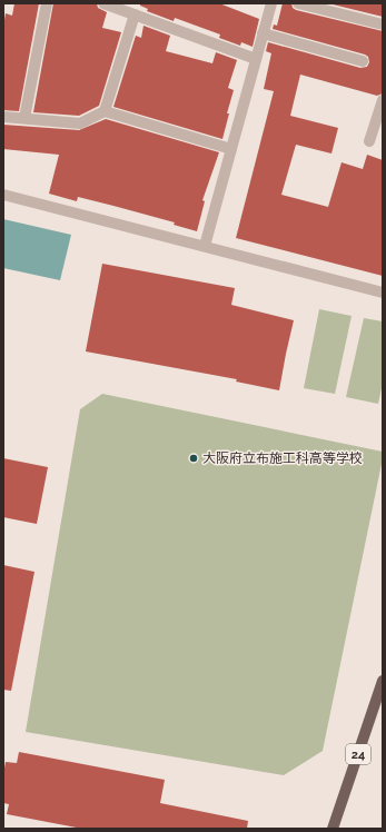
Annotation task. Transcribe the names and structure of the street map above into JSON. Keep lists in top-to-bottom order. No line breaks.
{"streets":{"main road":["24"]},"places":["大阪府立布施工科高等学校"]}
